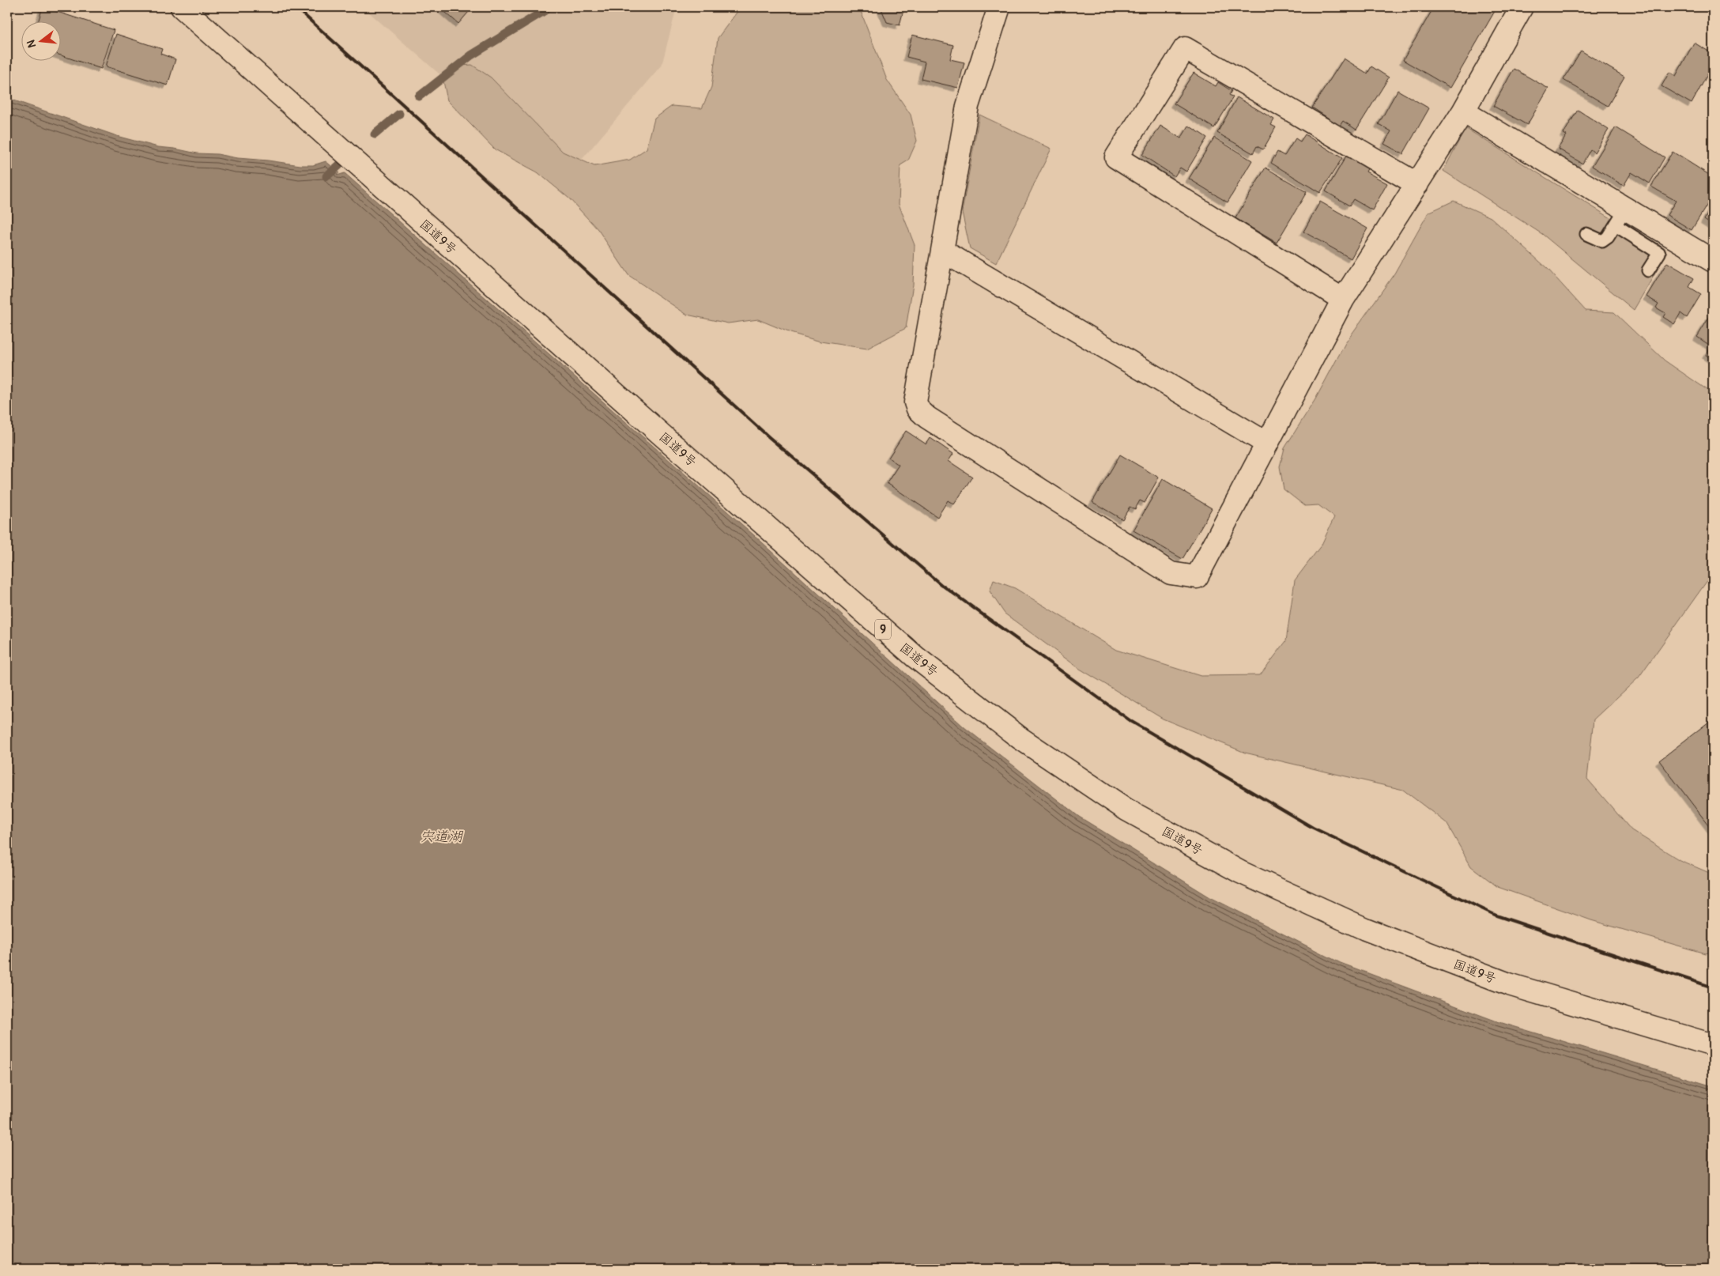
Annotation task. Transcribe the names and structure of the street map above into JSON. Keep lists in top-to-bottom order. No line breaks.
{"streets":{"main road":["国道9号","9"]},"water":["宍道湖"],"north":"left"}
